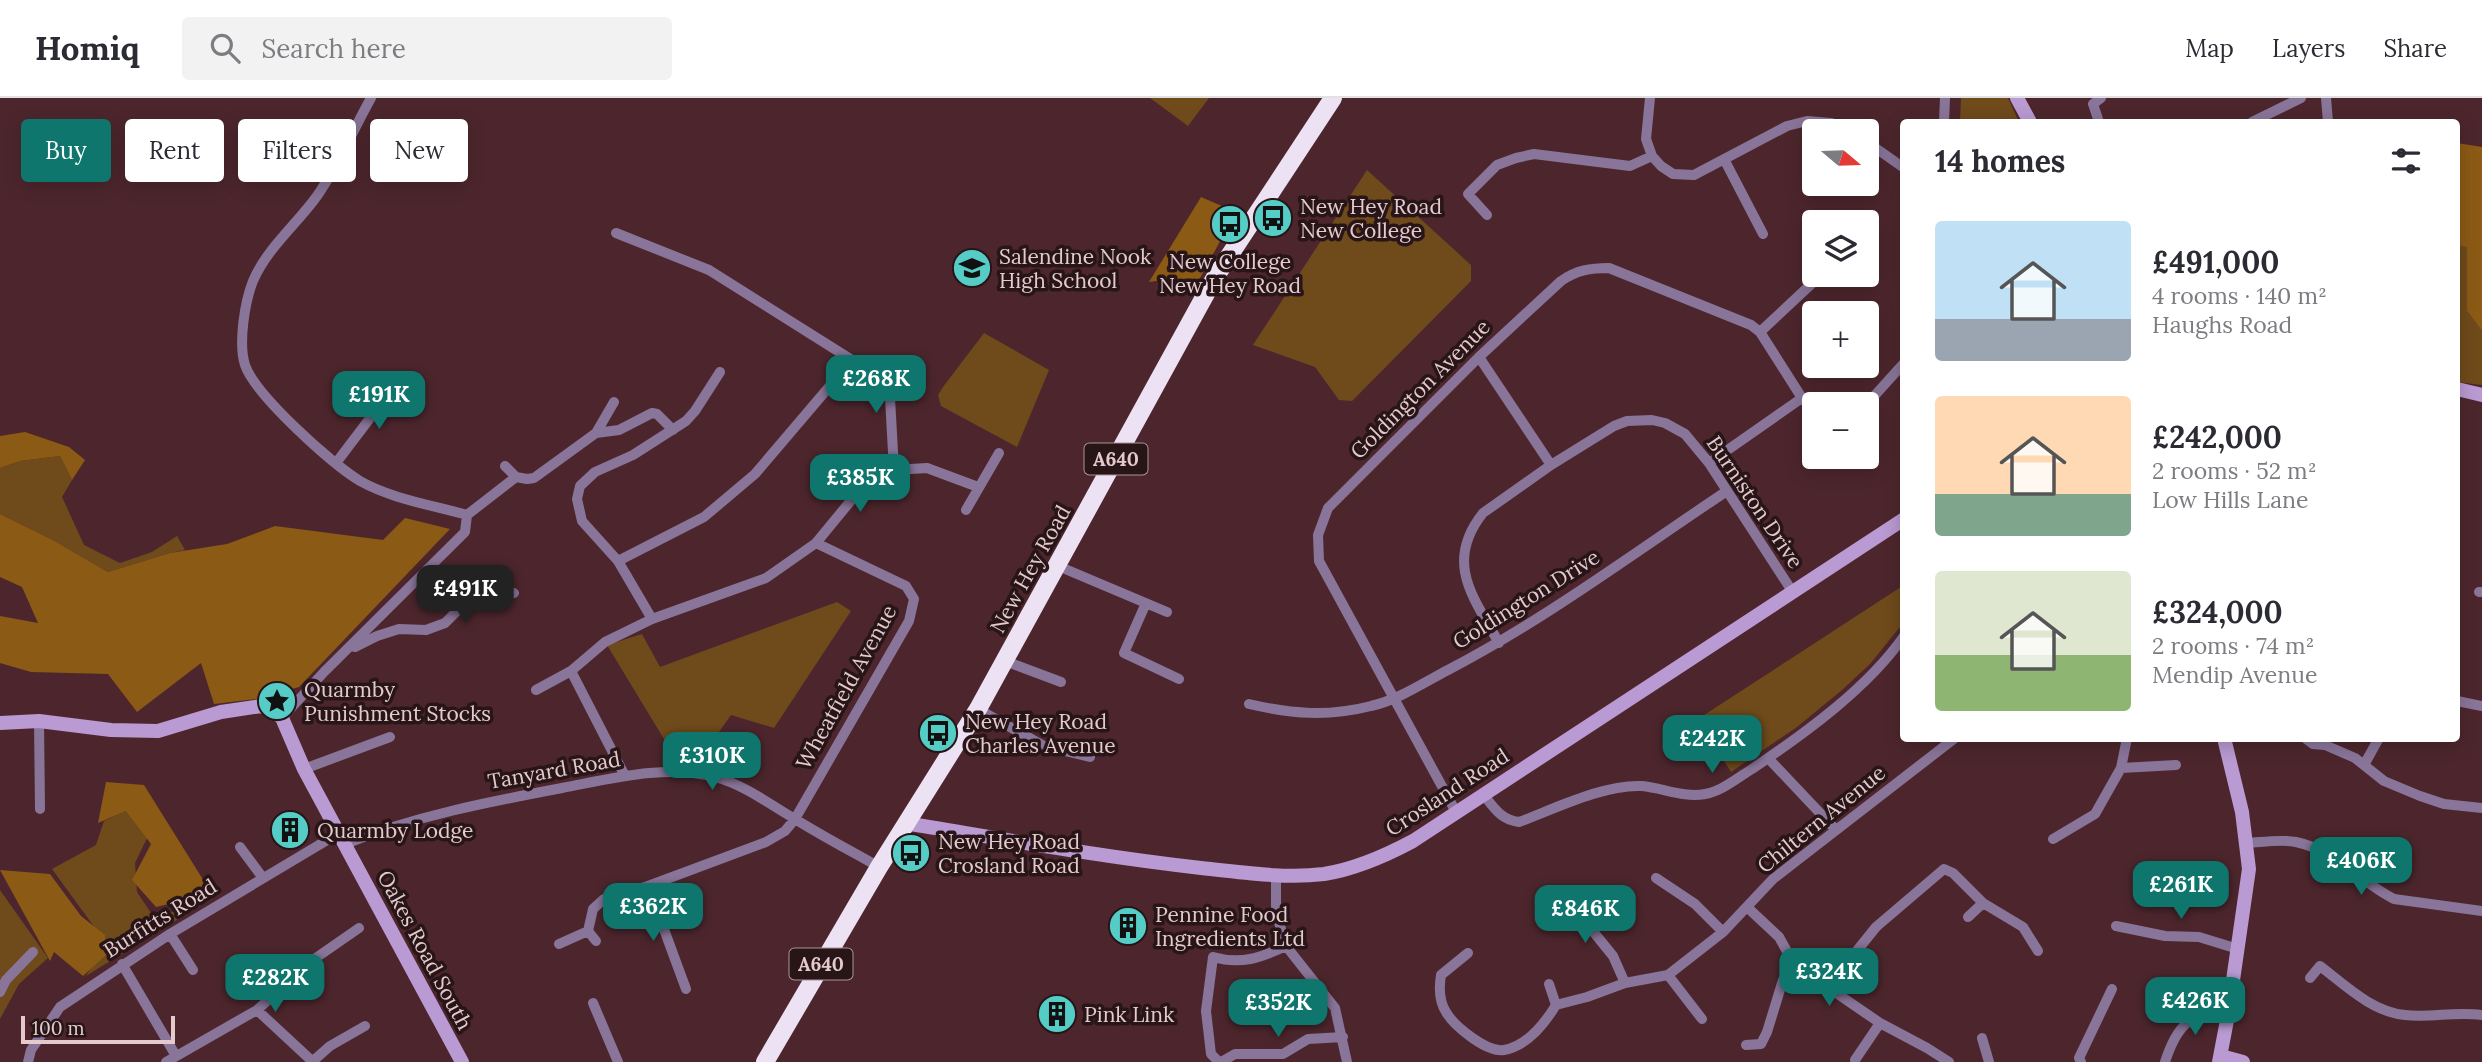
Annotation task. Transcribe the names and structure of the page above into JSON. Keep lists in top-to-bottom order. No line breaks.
{"streets":{"highway":["A640","New Hey Road"],"street":["Goldington Avenue","Burniston Drive","Goldington Drive","Wheatfield Avenue","Tanyard Road","Crosland Road","Chiltern Avenue","Burfitts Road","Oakes Road South"]},"crossings":[["Goldington Avenue","Goldington Drive"],["Goldington Avenue","Crosland Road"],["Burniston Drive","Goldington Drive"],["Burniston Drive","Crosland Road"],["New Hey Road","Tanyard Road"],["New Hey Road","Crosland Road"],["Wheatfield Avenue","Tanyard Road"],["Tanyard Road","Burfitts Road"],["Tanyard Road","Oakes Road South"],["Burfitts Road","Oakes Road South"]],"places":{"bus stop":["New Hey Road New College","New College New Hey Road","New Hey Road Charles Avenue","New Hey Road Crosland Road"],"school or university":["Salendine Nook High School"],"place":["Quarmby Punishment Stocks"],"building":["Quarmby Lodge","Pennine Food Ingredients Ltd","Pink Link"]},"scale_bar":"100 m","north":"right","page":{"header":"Homiq","search":"Search here","nav":["Map","Layers","Share"],"map_buttons":["+","−"],"chip":["Buy","Rent","Filters","New"],"heading":"14 homes","list":[{"name":"£491,000","note":"4 rooms · 140 m² · Haughs Road"},{"name":"£242,000","note":"2 rooms · 52 m² · Low Hills Lane"},{"name":"£324,000","note":"2 rooms · 74 m² · Mendip Avenue"}],"price":["£268K","£191K","£385K","£491K","£242K","£310K","£406K","£261K","£362K","£846K","£324K","£282K","£426K","£352K"],"scale":"100 m"}}
